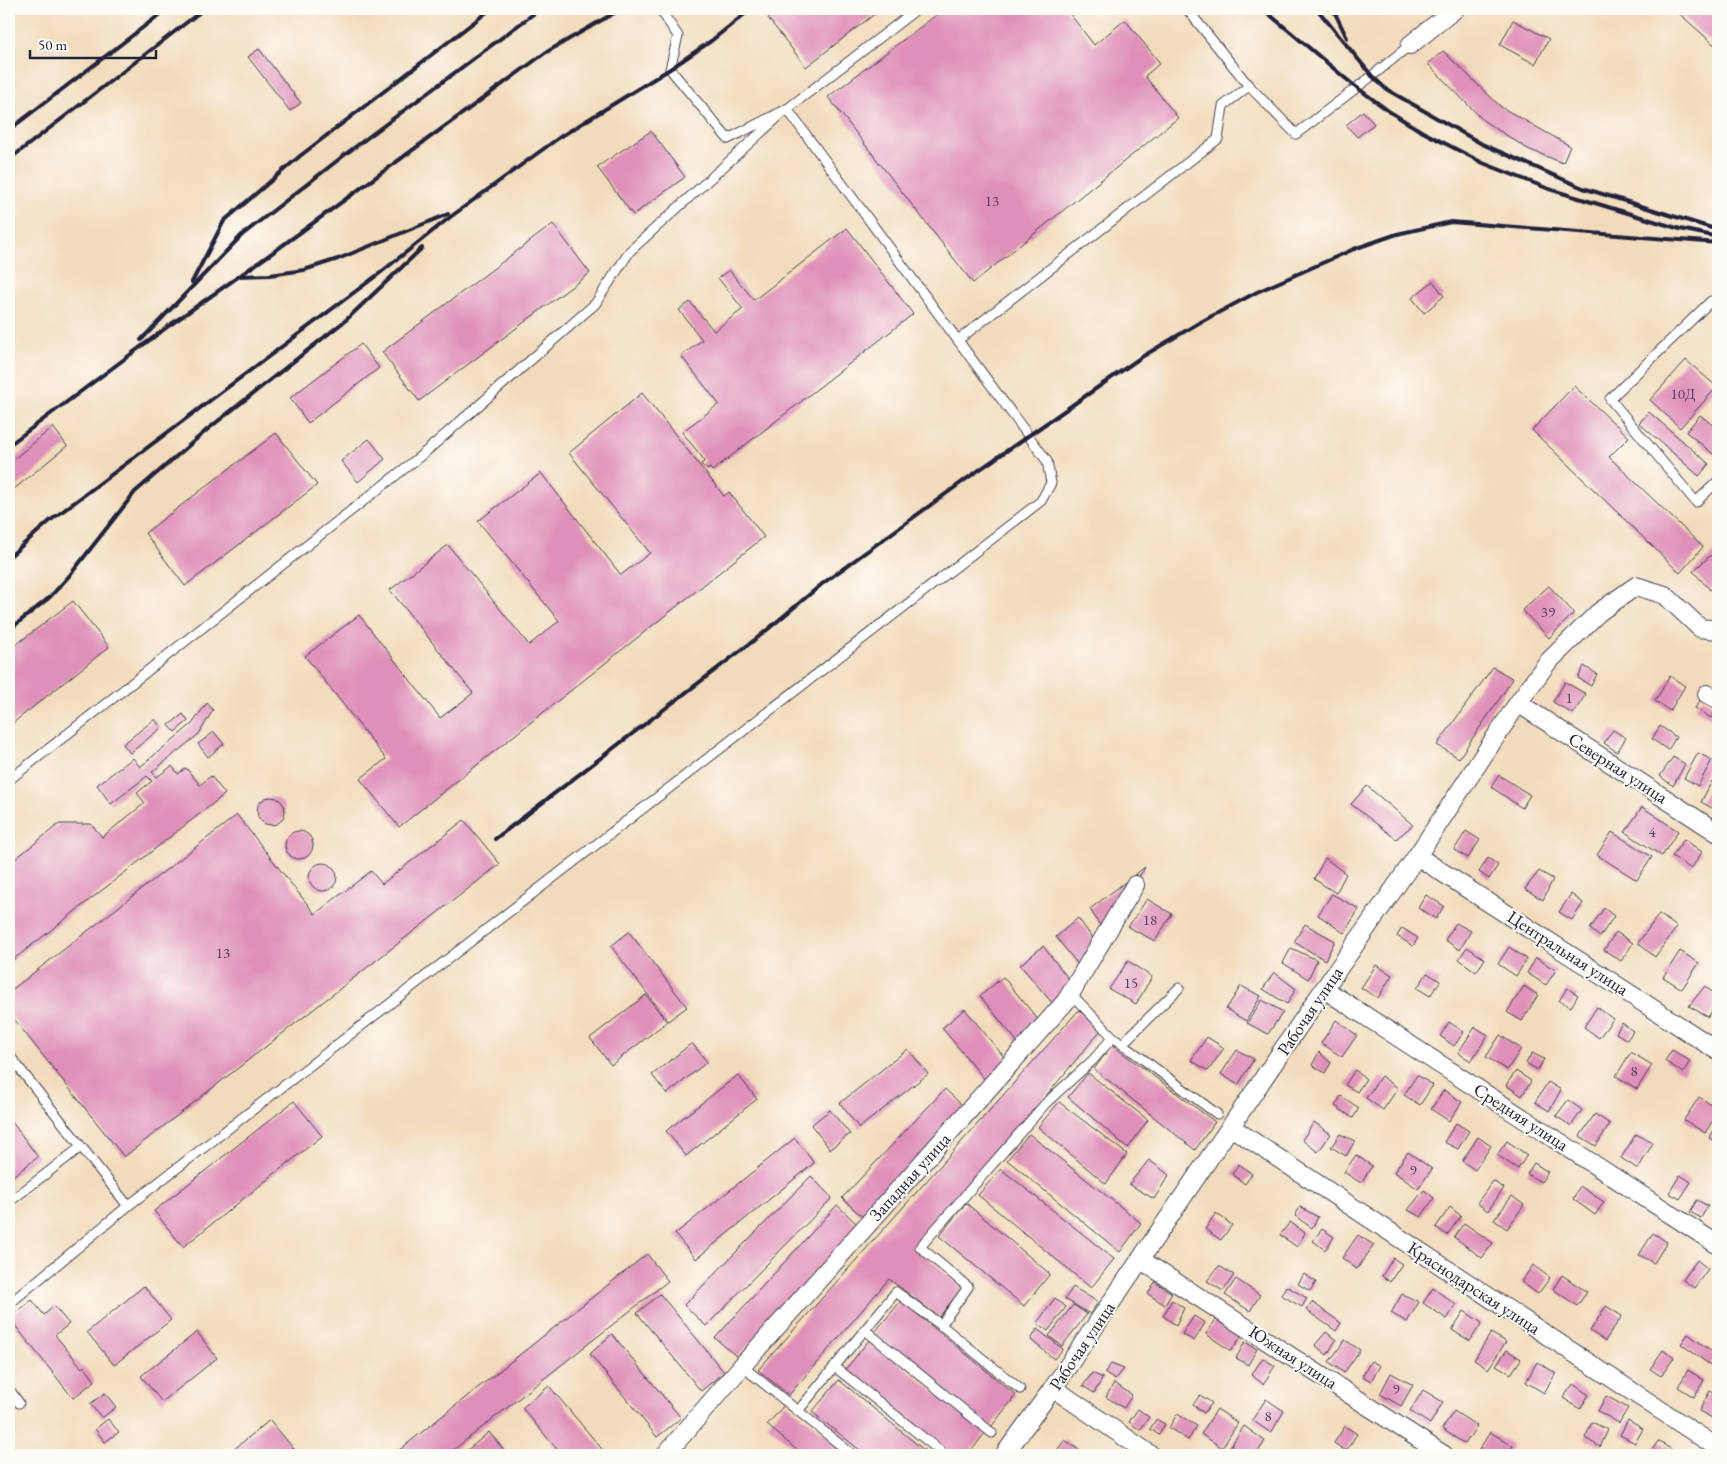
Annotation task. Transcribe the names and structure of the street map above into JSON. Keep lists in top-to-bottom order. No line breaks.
{"streets":{"street":["Северная улица","Центральная улица","Рабочая улица","Средняя улица","Западная улица","Краснодарская улица","Южная улица"]},"crossings":[["Северная улица","Рабочая улица"],["Центральная улица","Рабочая улица"],["Рабочая улица","Средняя улица"],["Рабочая улица","Краснодарская улица"],["Рабочая улица","Южная улица"]],"house_numbers":["13","10Д","39","1","4","18","13","15","8","9","9","8"],"scale_bar":"50 m"}
